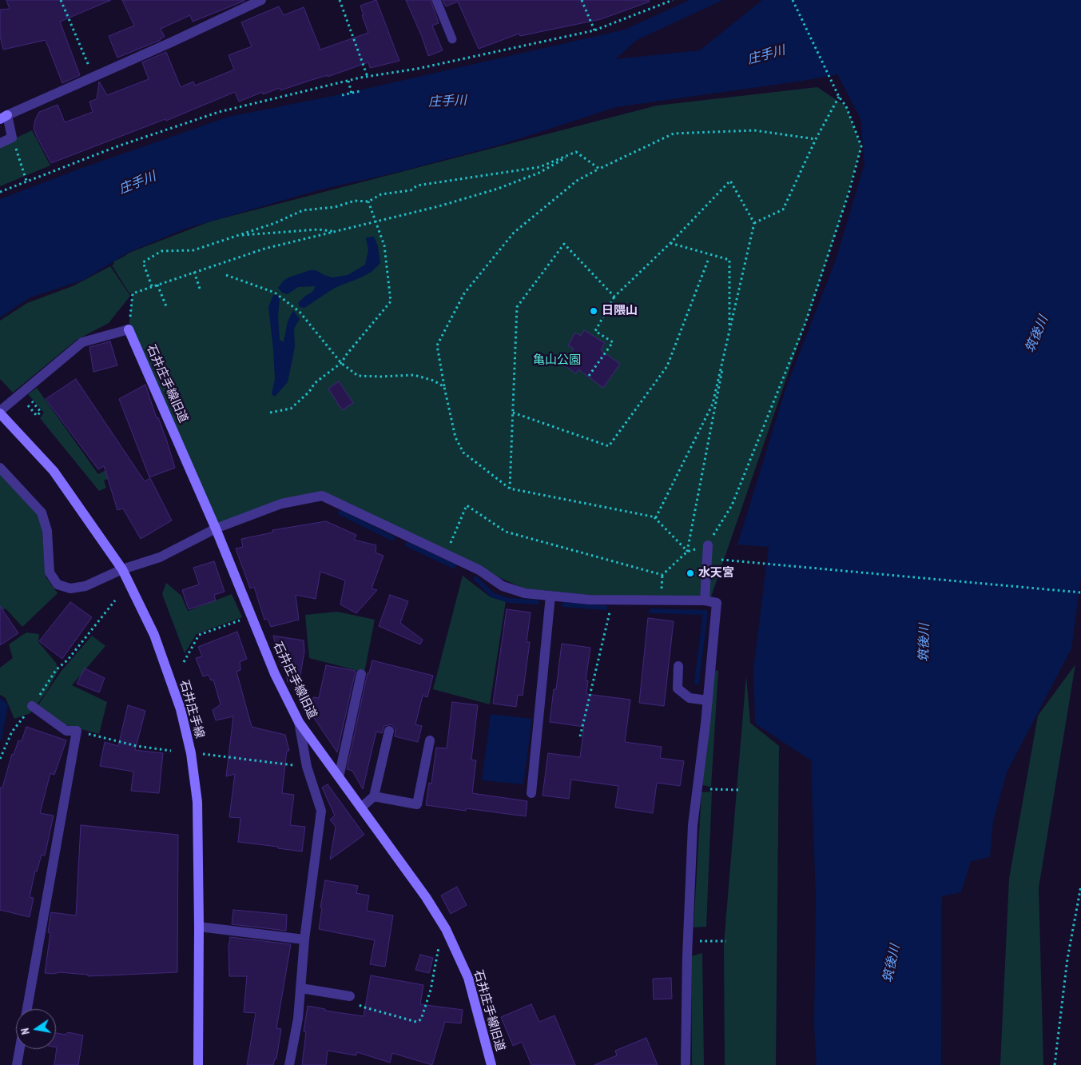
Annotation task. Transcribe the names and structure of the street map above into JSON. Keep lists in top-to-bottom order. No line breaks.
{"streets":{"street":["石井庄手線旧道","石井庄手線"]},"water":["庄手川","筑後川"],"parks":["亀山公園"],"places":["日隈山","水天宮"],"north":"left"}
